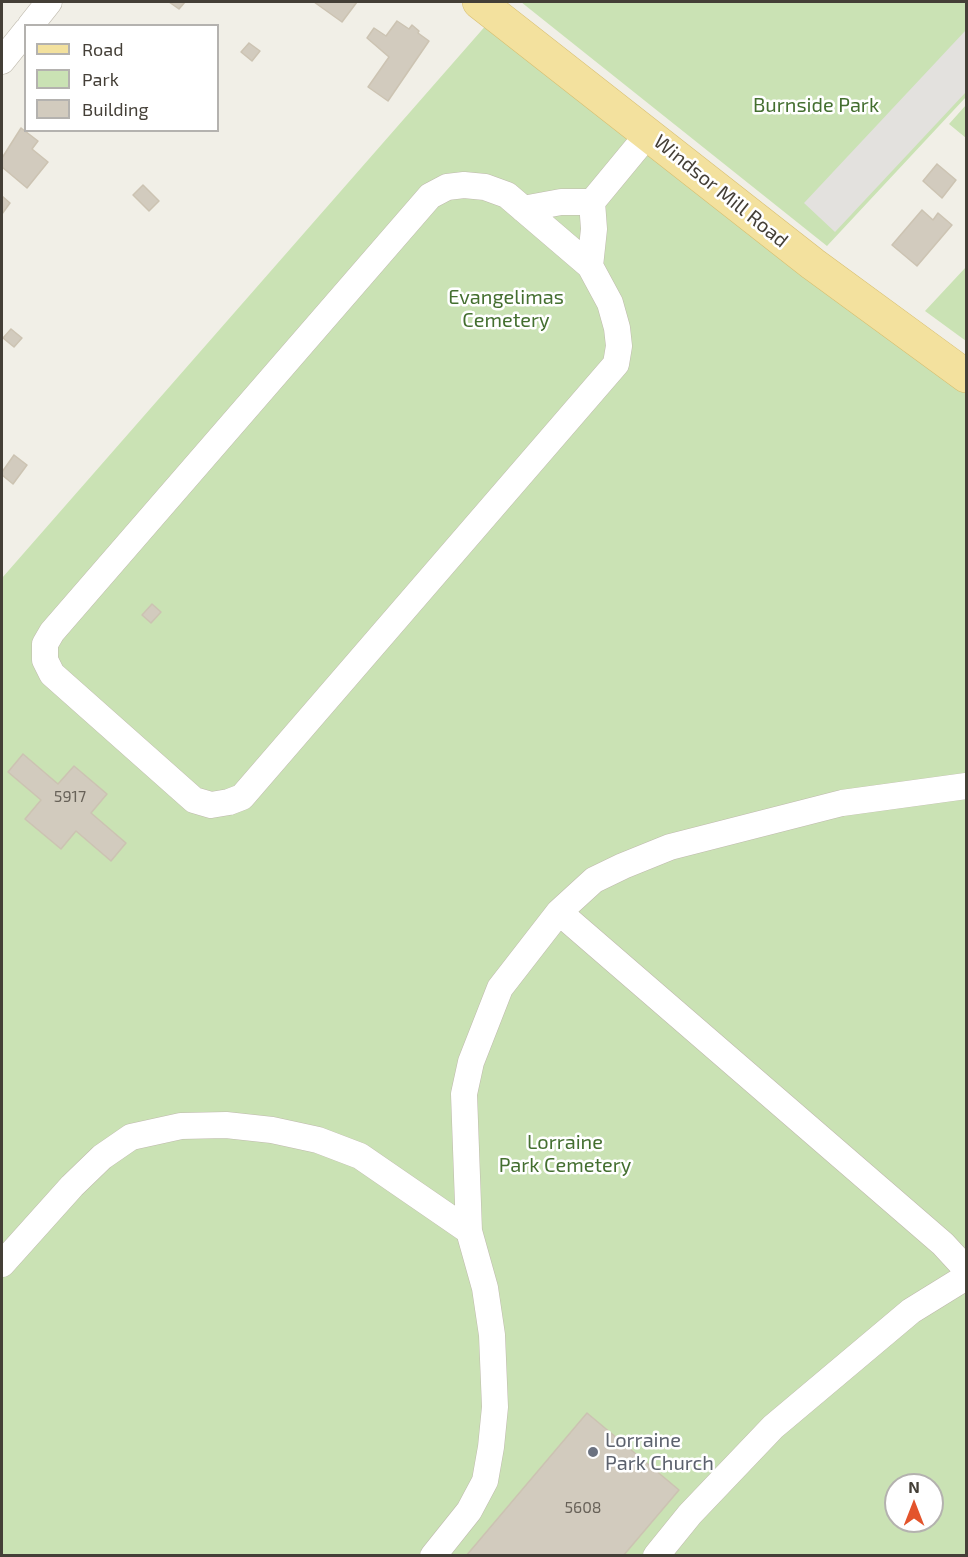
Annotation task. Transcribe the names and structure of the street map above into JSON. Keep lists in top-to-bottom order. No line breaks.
{"streets":{"main road":["Windsor Mill Road"]},"parks":["Burnside Park","Evangelimas Cemetery","Lorraine Park Cemetery"],"places":["Lorraine Park Church"],"house_numbers":["5917","5608"],"legend":["Road","Park","Building"],"north":"top"}
